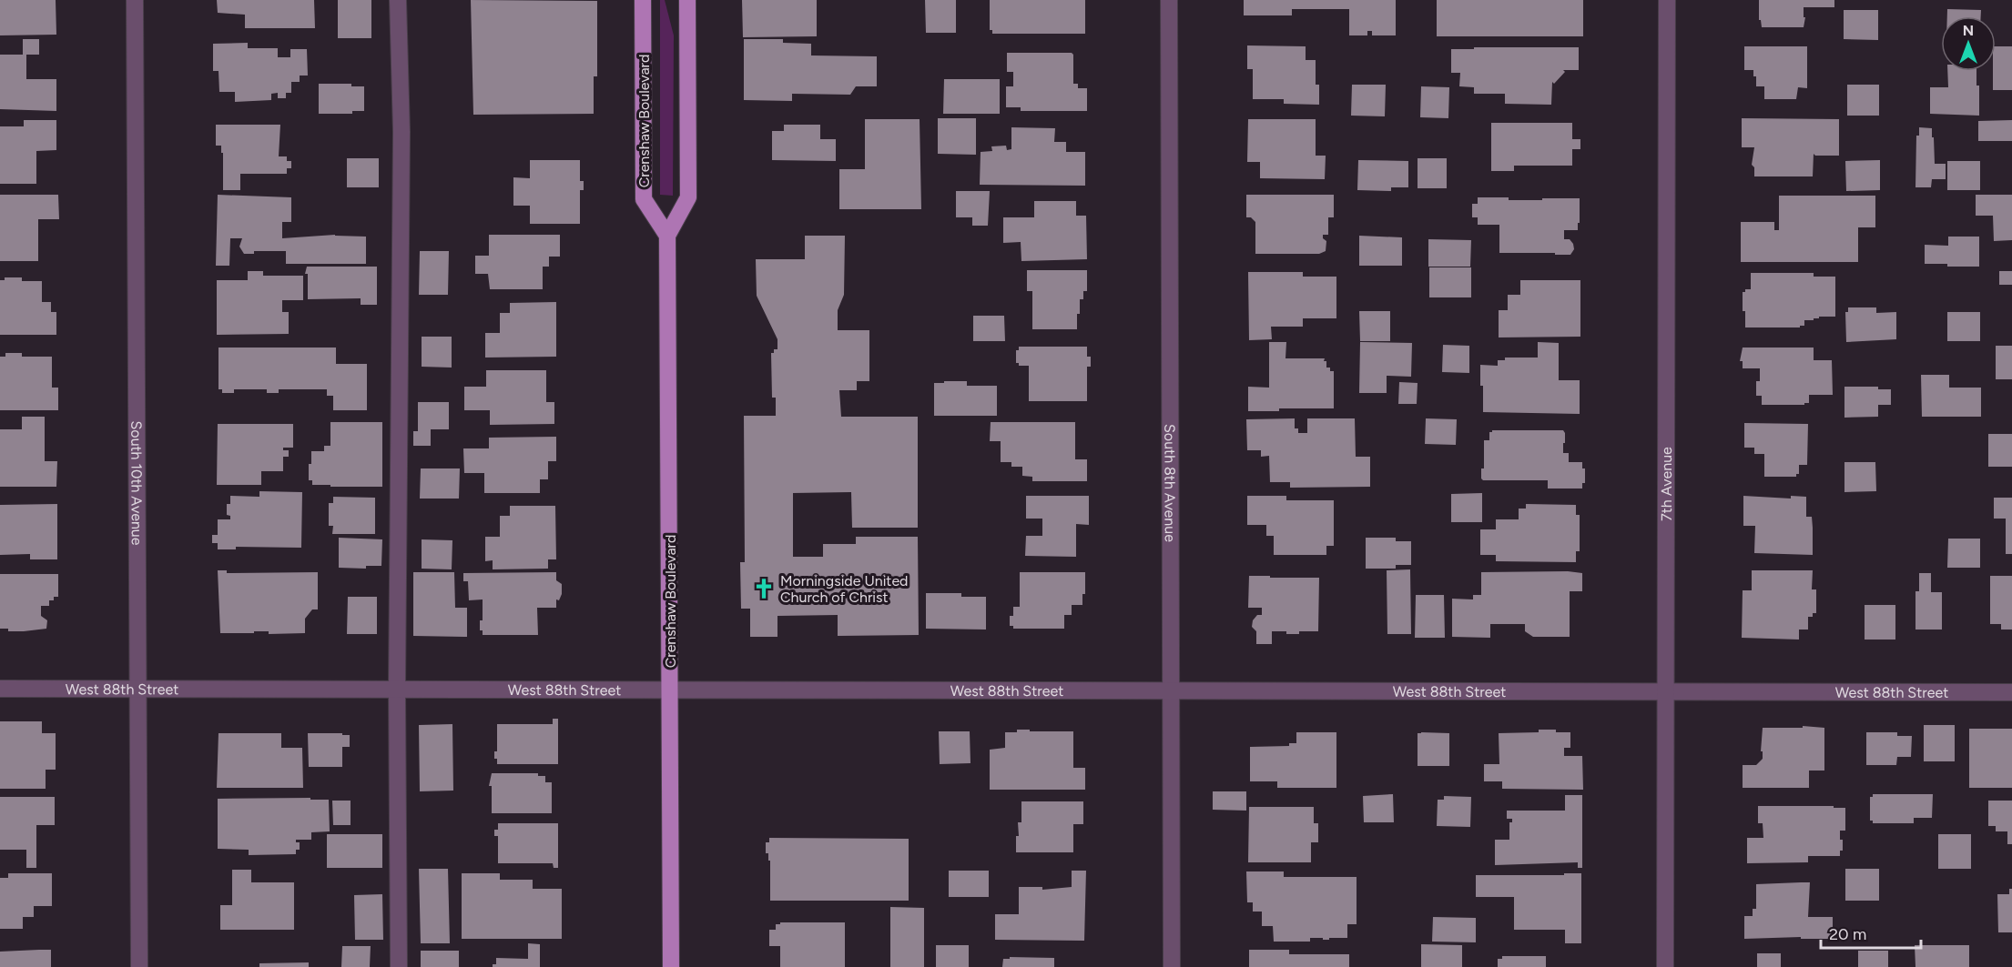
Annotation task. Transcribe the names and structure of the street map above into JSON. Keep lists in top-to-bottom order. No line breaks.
{"streets":{"main road":["Crenshaw Boulevard"],"street":["South 10th Avenue","South 8th Avenue","7th Avenue","West 88th Street"]},"crossings":[["Crenshaw Boulevard","West 88th Street"],["South 10th Avenue","West 88th Street"],["South 8th Avenue","West 88th Street"],["7th Avenue","West 88th Street"]],"places":{"church":["Morningside United Church of Christ"]},"scale_bar":"20 m","north":"top"}
